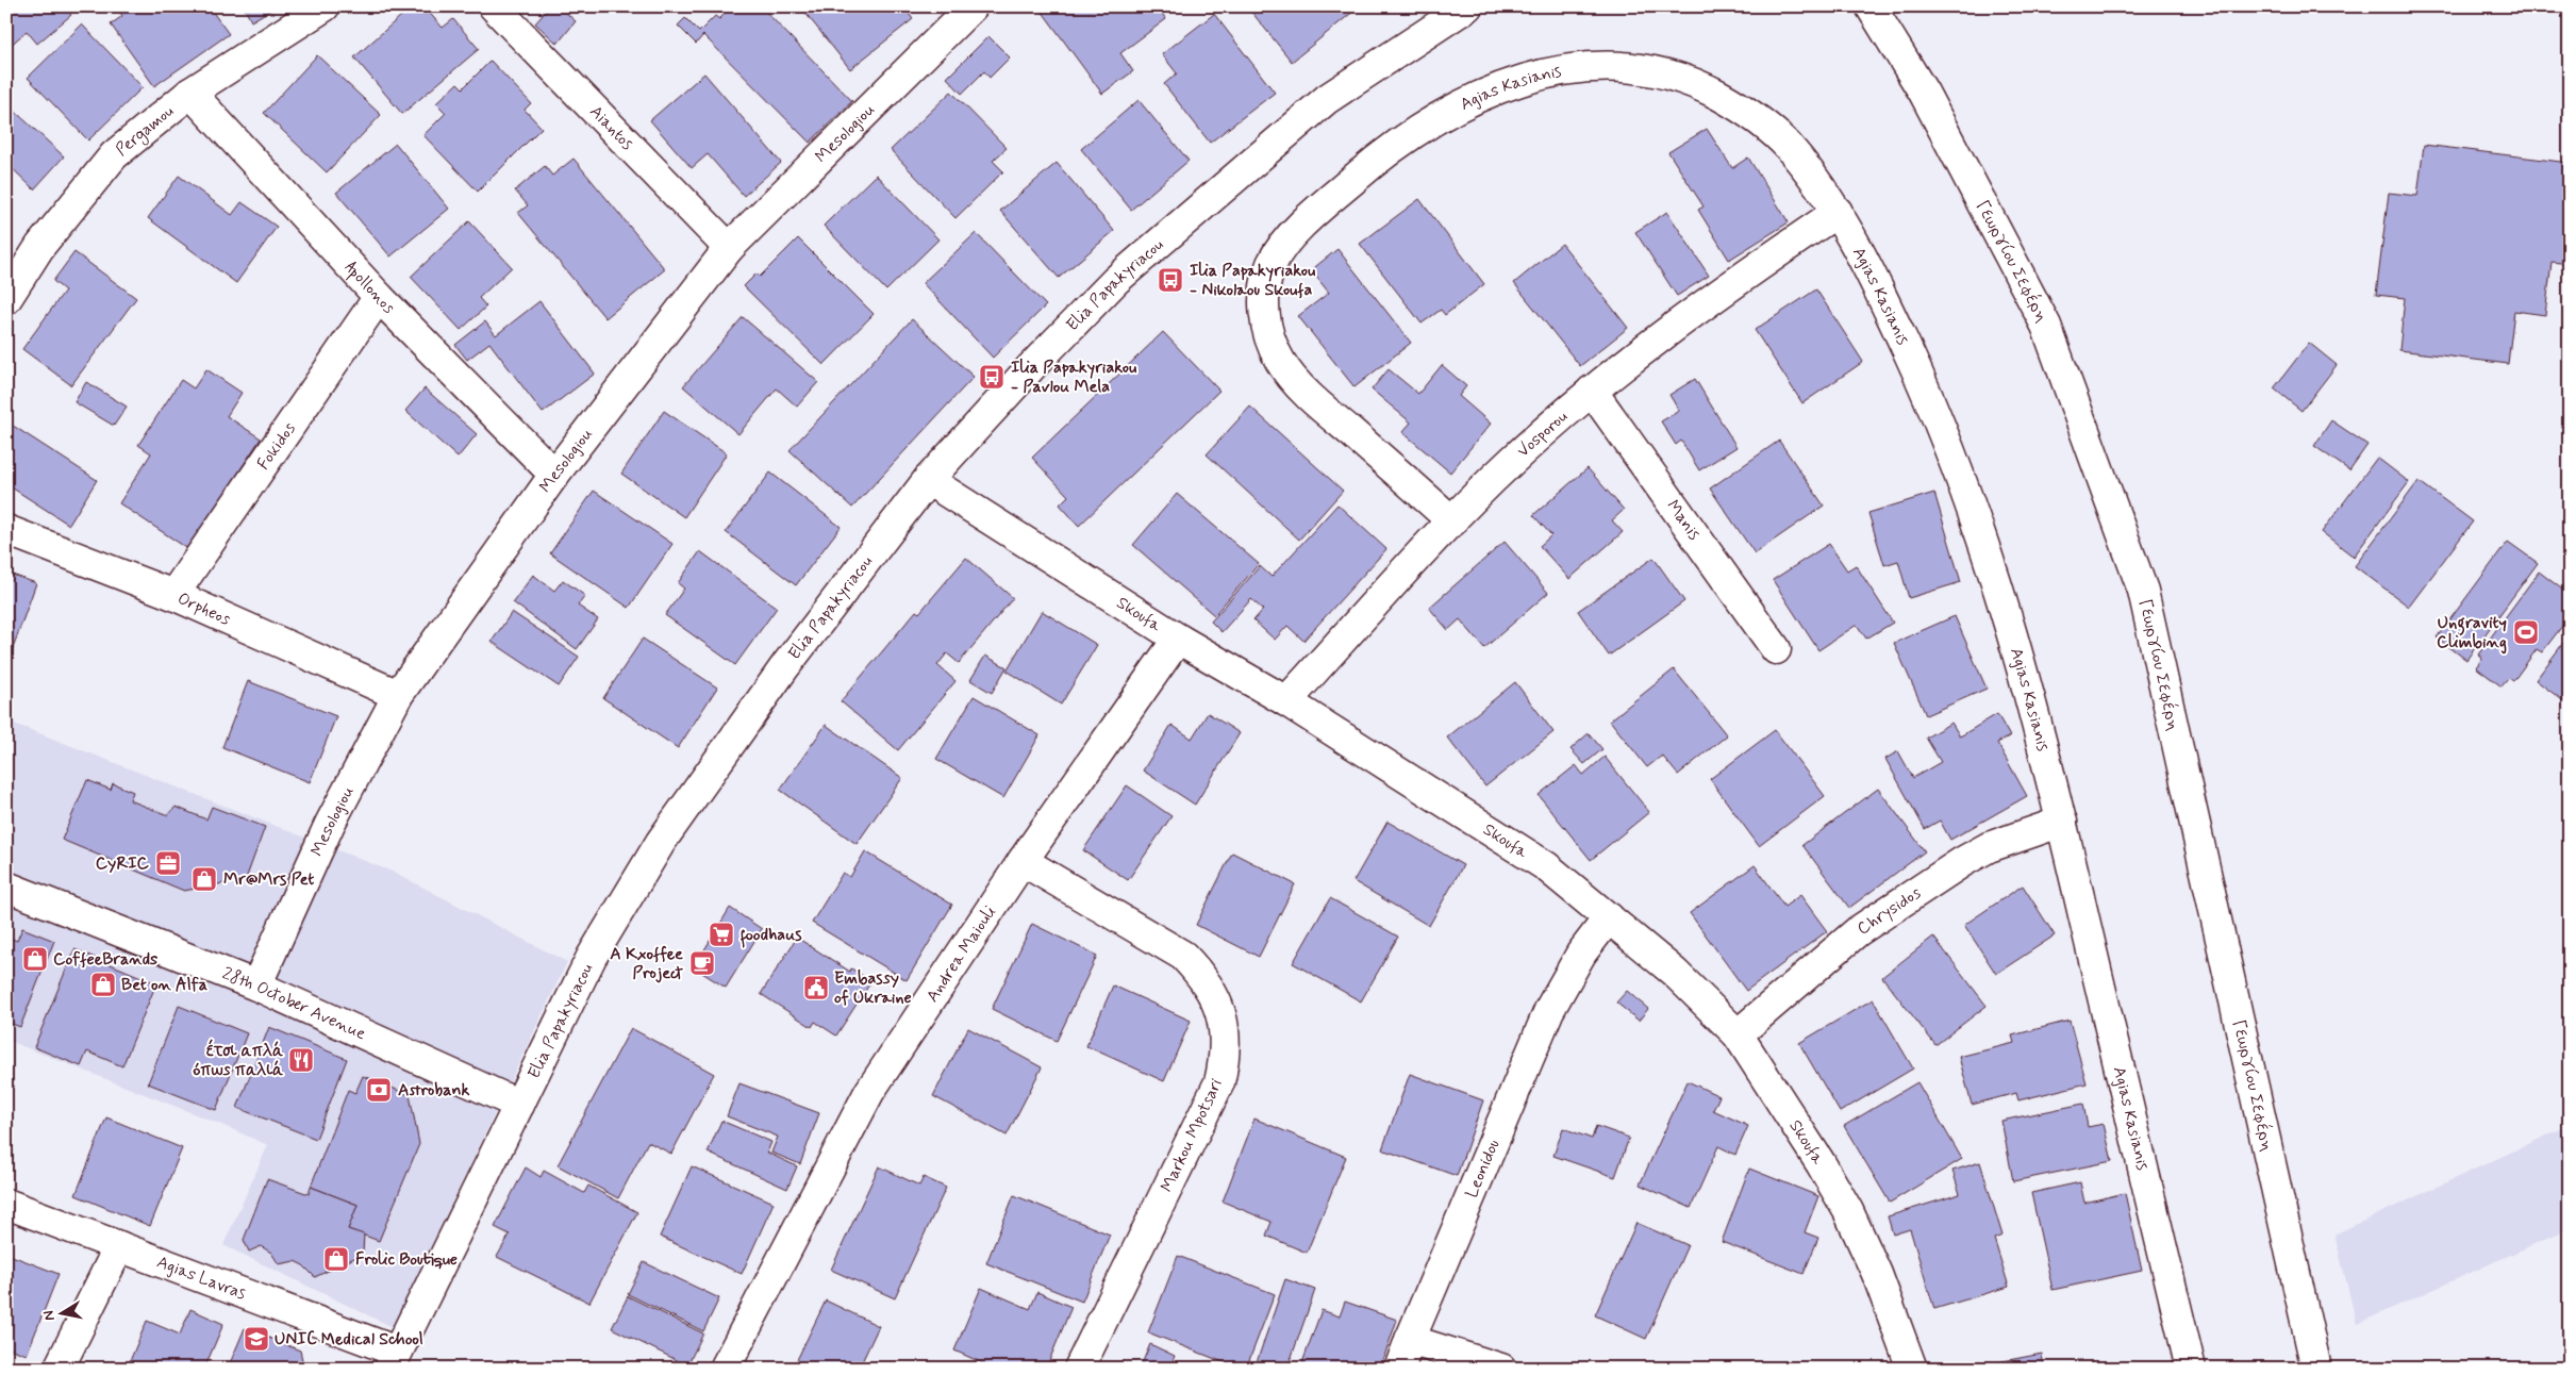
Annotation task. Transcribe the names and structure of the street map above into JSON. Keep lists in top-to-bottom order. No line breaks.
{"streets":{"street":["Agias Kasianis","Aiantos","Pergamou","Mesologiou","Γεωργίου Σεφέρη","Elia Papakyriacou","Apollonos","Vosporou","Fokidos","Manis","Orpheos","Skoufa","Chrysidos","Andrea Maiouli","28th October Avenue","Markou Mpotsari","Leonidou","Agias Lavras"]},"crossings":[["Agias Kasianis","Vosporou"],["Agias Kasianis","Chrysidos"],["Aiantos","Mesologiou"],["Pergamou","Apollonos"],["Mesologiou","Apollonos"],["Mesologiou","Orpheos"],["Mesologiou","28th October Avenue"],["Elia Papakyriacou","Skoufa"],["Elia Papakyriacou","28th October Avenue"],["Elia Papakyriacou","Agias Lavras"],["Apollonos","Fokidos"],["Vosporou","Manis"],["Vosporou","Skoufa"],["Fokidos","Orpheos"],["Skoufa","Chrysidos"],["Skoufa","Andrea Maiouli"],["Skoufa","Leonidou"],["Andrea Maiouli","Markou Mpotsari"]],"places":{"bus stop":["Ilia Papakyriakou - Nikolaou Skoufa","Ilia Papakyriakou - Pavlou Mela"],"sports":["Ungravity Climbing"],"office":["CyRIC"],"shop":["Mr@Mrs Pet","CoffeeBrands","Bet on Alfa","Frolic Boutique"],"supermarket":["foodhaus"],"cafe":["A Kxoffee Project"],"public building":["Embassy of Ukraine"],"restaurant":["έτσι απλά όπωs παλιά"],"bank":["Astrobank"],"school or university":["UNIC Medical School"]},"north":"left"}
